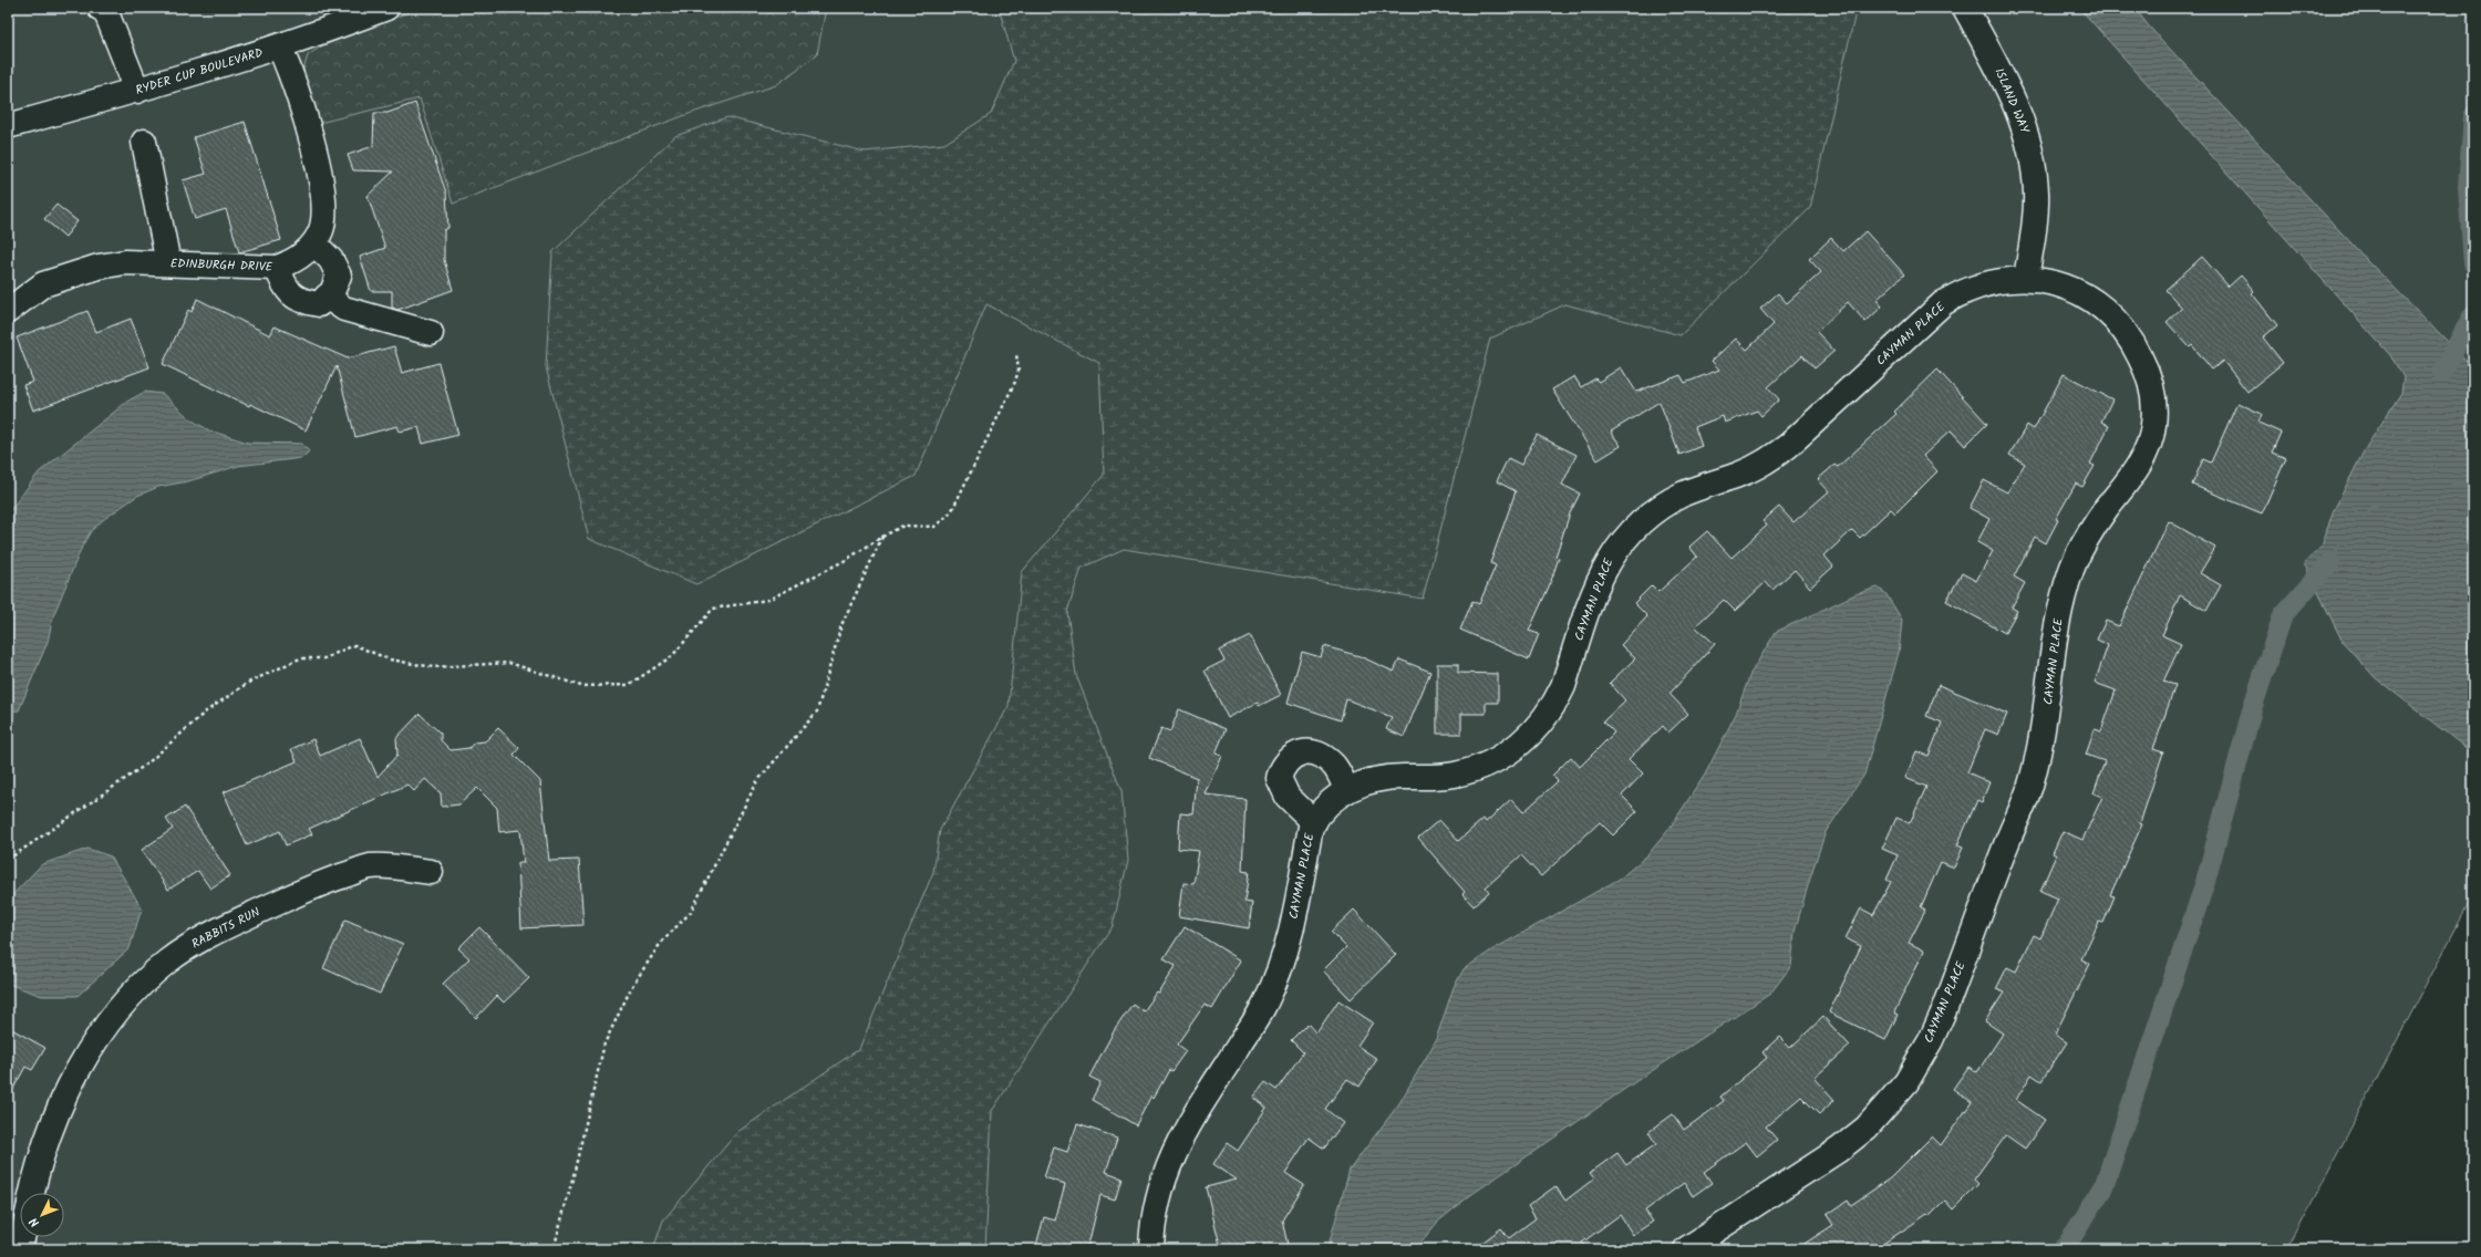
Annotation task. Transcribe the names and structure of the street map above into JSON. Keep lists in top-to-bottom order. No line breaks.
{"streets":{"street":["RYDER CUP BOULEVARD","ISLAND WAY","EDINBURGH DRIVE","CAYMAN PLACE","RABBITS RUN"]},"crossings":[["RYDER CUP BOULEVARD","EDINBURGH DRIVE"],["ISLAND WAY","CAYMAN PLACE"]],"north":"bottom left"}
